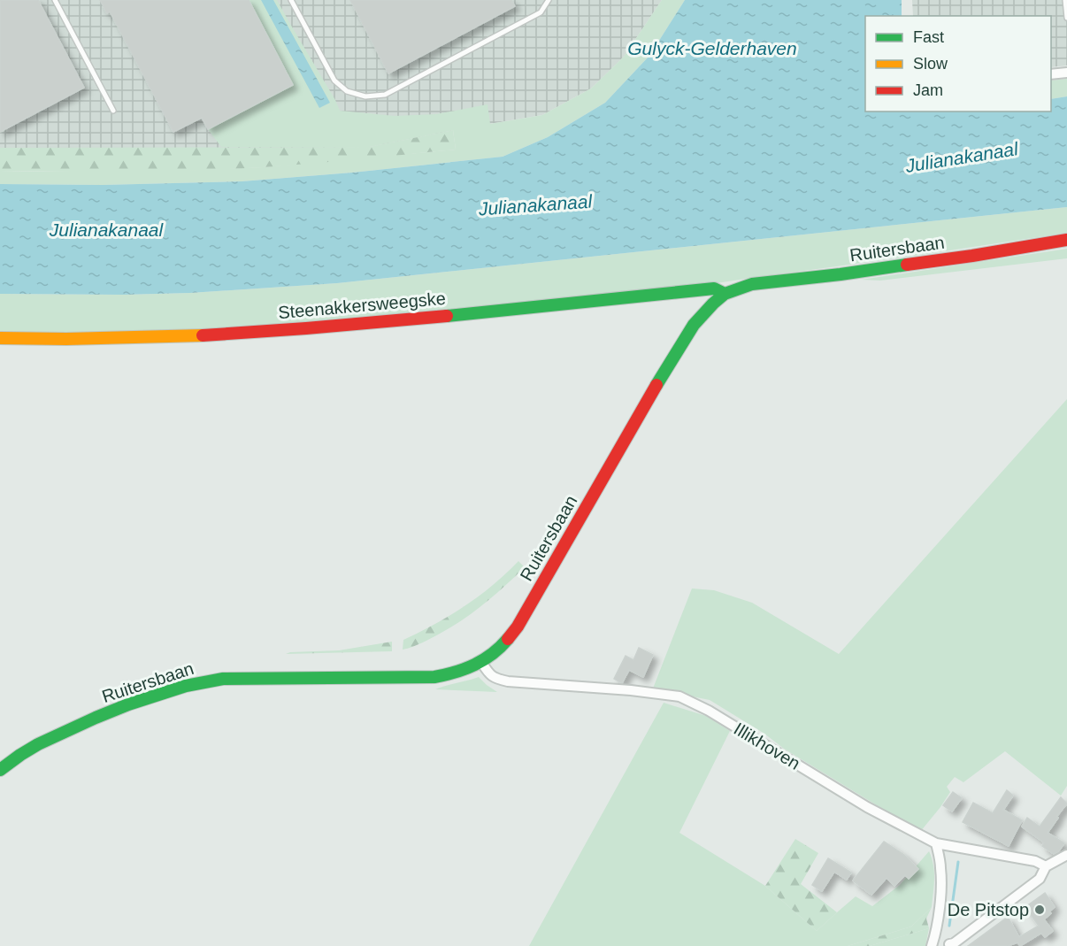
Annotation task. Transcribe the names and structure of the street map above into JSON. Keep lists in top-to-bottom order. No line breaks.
{"streets":{"street":["Ruitersbaan","Steenakkersweegske","Illikhoven"]},"crossings":[["Ruitersbaan","Steenakkersweegske"],["Ruitersbaan","Illikhoven"]],"water":["Gulyck-Gelderhaven","Julianakanaal"],"places":["De Pitstop"],"legend":["Fast","Slow","Jam"]}
